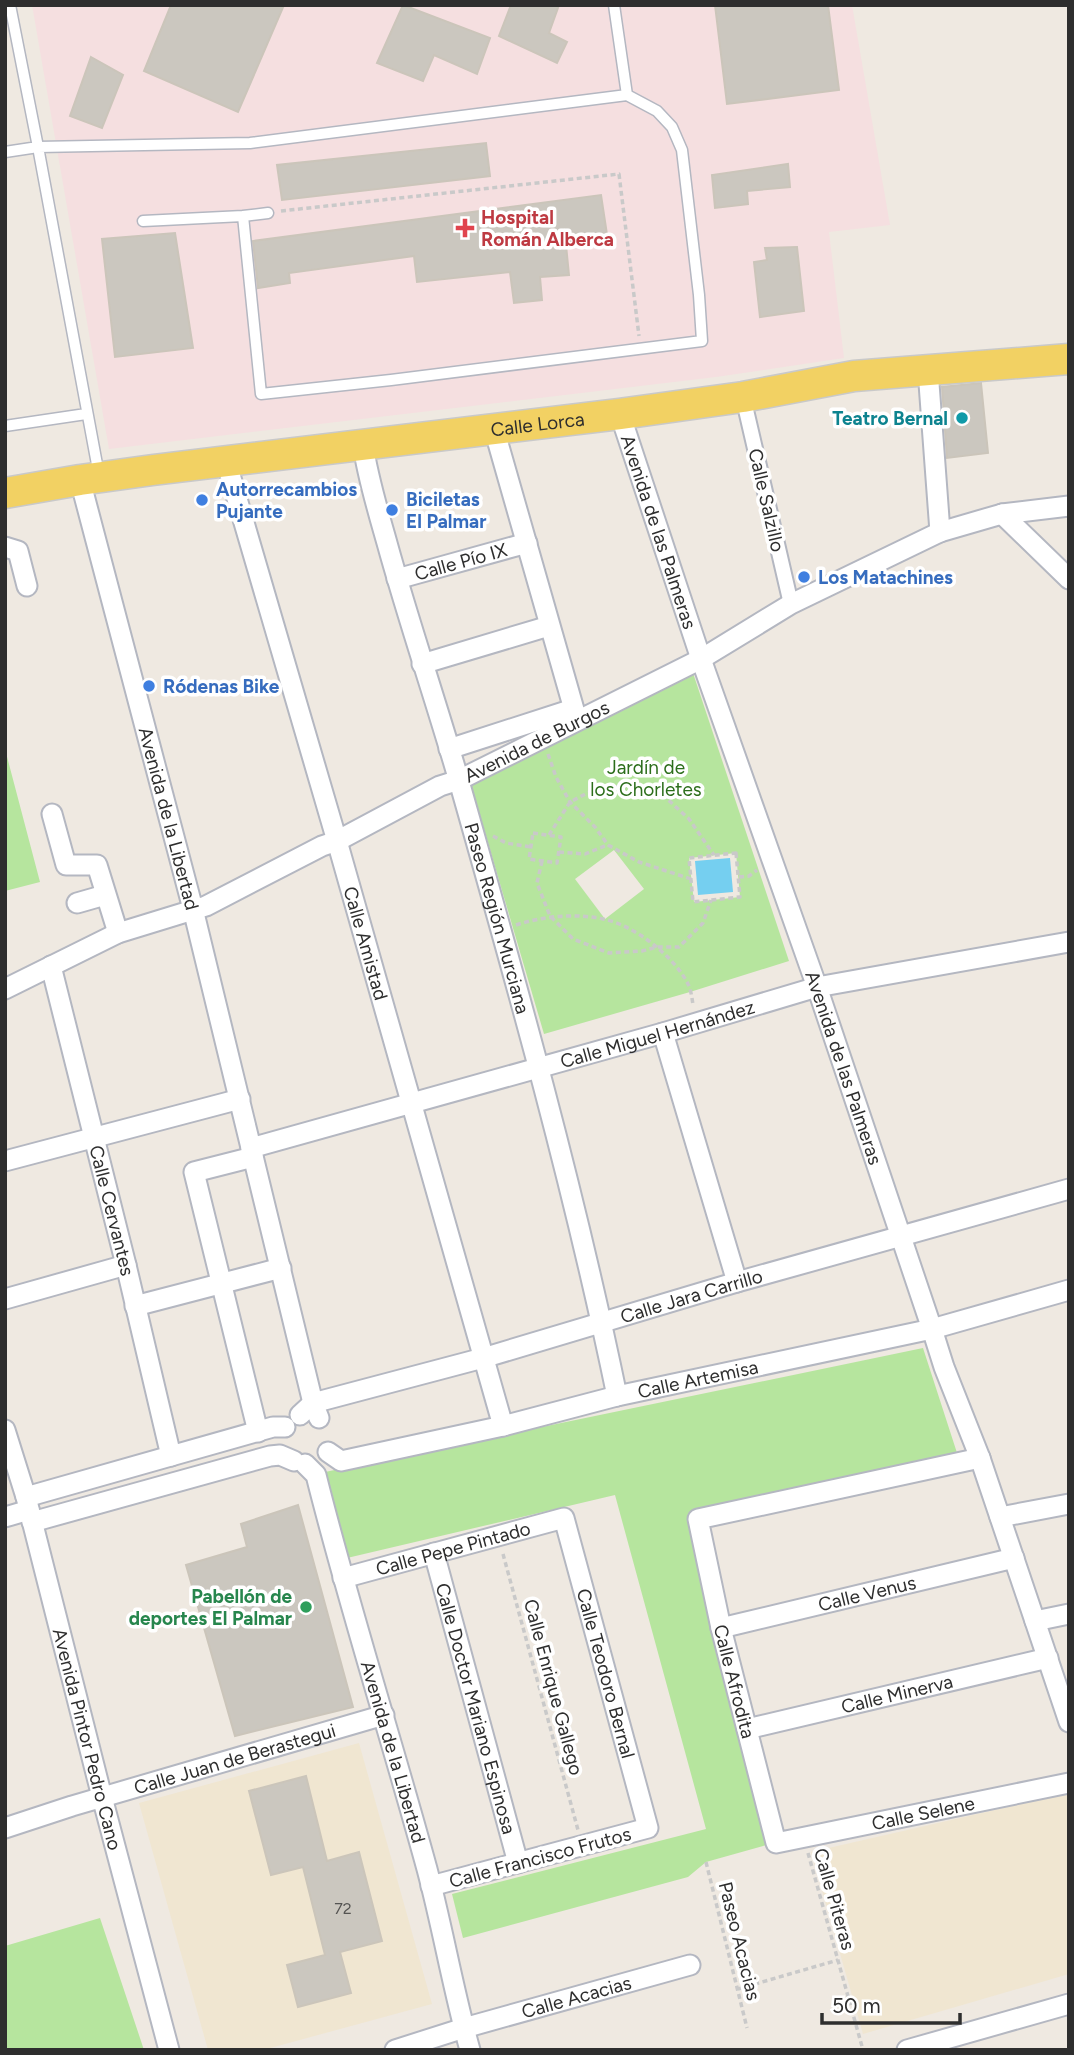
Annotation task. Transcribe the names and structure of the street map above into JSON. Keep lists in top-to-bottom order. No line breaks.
{"streets":{"main road":["Calle Lorca"],"street":["Calle Salzillo","Avenida de las Palmeras","Calle Pío IX","Avenida de Burgos","Avenida de la Libertad","Paseo Región Murciana","Calle Amistad","Calle Miguel Hernández","Calle Cervantes","Calle Jara Carrillo","Calle Artemisa","Calle Pepe Pintado","Calle Venus","Calle Teodoro Bernal","Calle Afrodita","Calle Minerva","Calle Doctor Mariano Espinosa","Avenida Pintor Pedro Cano","Calle Juan de Berastegui","Calle Selene","Calle Francisco Frutos","Calle Acacias"],"path":["Calle Enrique Gallego","Calle Piteras","Paseo Acacias"]},"crossings":[["Calle Lorca","Calle Salzillo"],["Calle Lorca","Avenida de las Palmeras"],["Calle Lorca","Avenida de la Libertad"],["Calle Lorca","Paseo Región Murciana"],["Calle Lorca","Calle Amistad"],["Calle Salzillo","Avenida de Burgos"],["Avenida de las Palmeras","Avenida de Burgos"],["Avenida de las Palmeras","Calle Miguel Hernández"],["Avenida de las Palmeras","Calle Jara Carrillo"],["Avenida de las Palmeras","Calle Artemisa"],["Avenida de las Palmeras","Calle Venus"],["Avenida de las Palmeras","Calle Afrodita"],["Avenida de las Palmeras","Calle Minerva"],["Calle Pío IX","Paseo Región Murciana"],["Avenida de Burgos","Avenida de la Libertad"],["Avenida de Burgos","Paseo Región Murciana"],["Avenida de Burgos","Calle Amistad"],["Avenida de Burgos","Calle Cervantes"],["Avenida de la Libertad","Calle Miguel Hernández"],["Avenida de la Libertad","Calle Jara Carrillo"],["Avenida de la Libertad","Calle Artemisa"],["Avenida de la Libertad","Calle Pepe Pintado"],["Avenida de la Libertad","Calle Juan de Berastegui"],["Avenida de la Libertad","Calle Francisco Frutos"],["Avenida de la Libertad","Calle Acacias"],["Paseo Región Murciana","Calle Miguel Hernández"],["Paseo Región Murciana","Calle Jara Carrillo"],["Paseo Región Murciana","Calle Artemisa"],["Calle Amistad","Calle Miguel Hernández"],["Calle Amistad","Calle Jara Carrillo"],["Calle Amistad","Calle Artemisa"],["Calle Cervantes","Calle Jara Carrillo"],["Calle Jara Carrillo","Calle Artemisa"],["Calle Jara Carrillo","Avenida Pintor Pedro Cano"],["Calle Artemisa","Avenida Pintor Pedro Cano"],["Calle Pepe Pintado","Calle Teodoro Bernal"],["Calle Pepe Pintado","Calle Enrique Gallego"],["Calle Pepe Pintado","Calle Doctor Mariano Espinosa"],["Calle Venus","Calle Afrodita"],["Calle Teodoro Bernal","Calle Francisco Frutos"],["Calle Afrodita","Calle Minerva"],["Calle Afrodita","Calle Selene"],["Calle Enrique Gallego","Calle Francisco Frutos"],["Calle Doctor Mariano Espinosa","Calle Francisco Frutos"],["Avenida Pintor Pedro Cano","Calle Juan de Berastegui"],["Calle Selene","Calle Piteras"]],"parks":["Jardín de los Chorletes"],"places":{"health":["Hospital Román Alberca"],"other":["Teatro Bernal","Autorrecambios Pujante","Biciletas El Palmar","Los Matachines","Ródenas Bike","Pabellón de deportes El Palmar"]},"house_numbers":["72"],"scale_bar":"50 m"}
